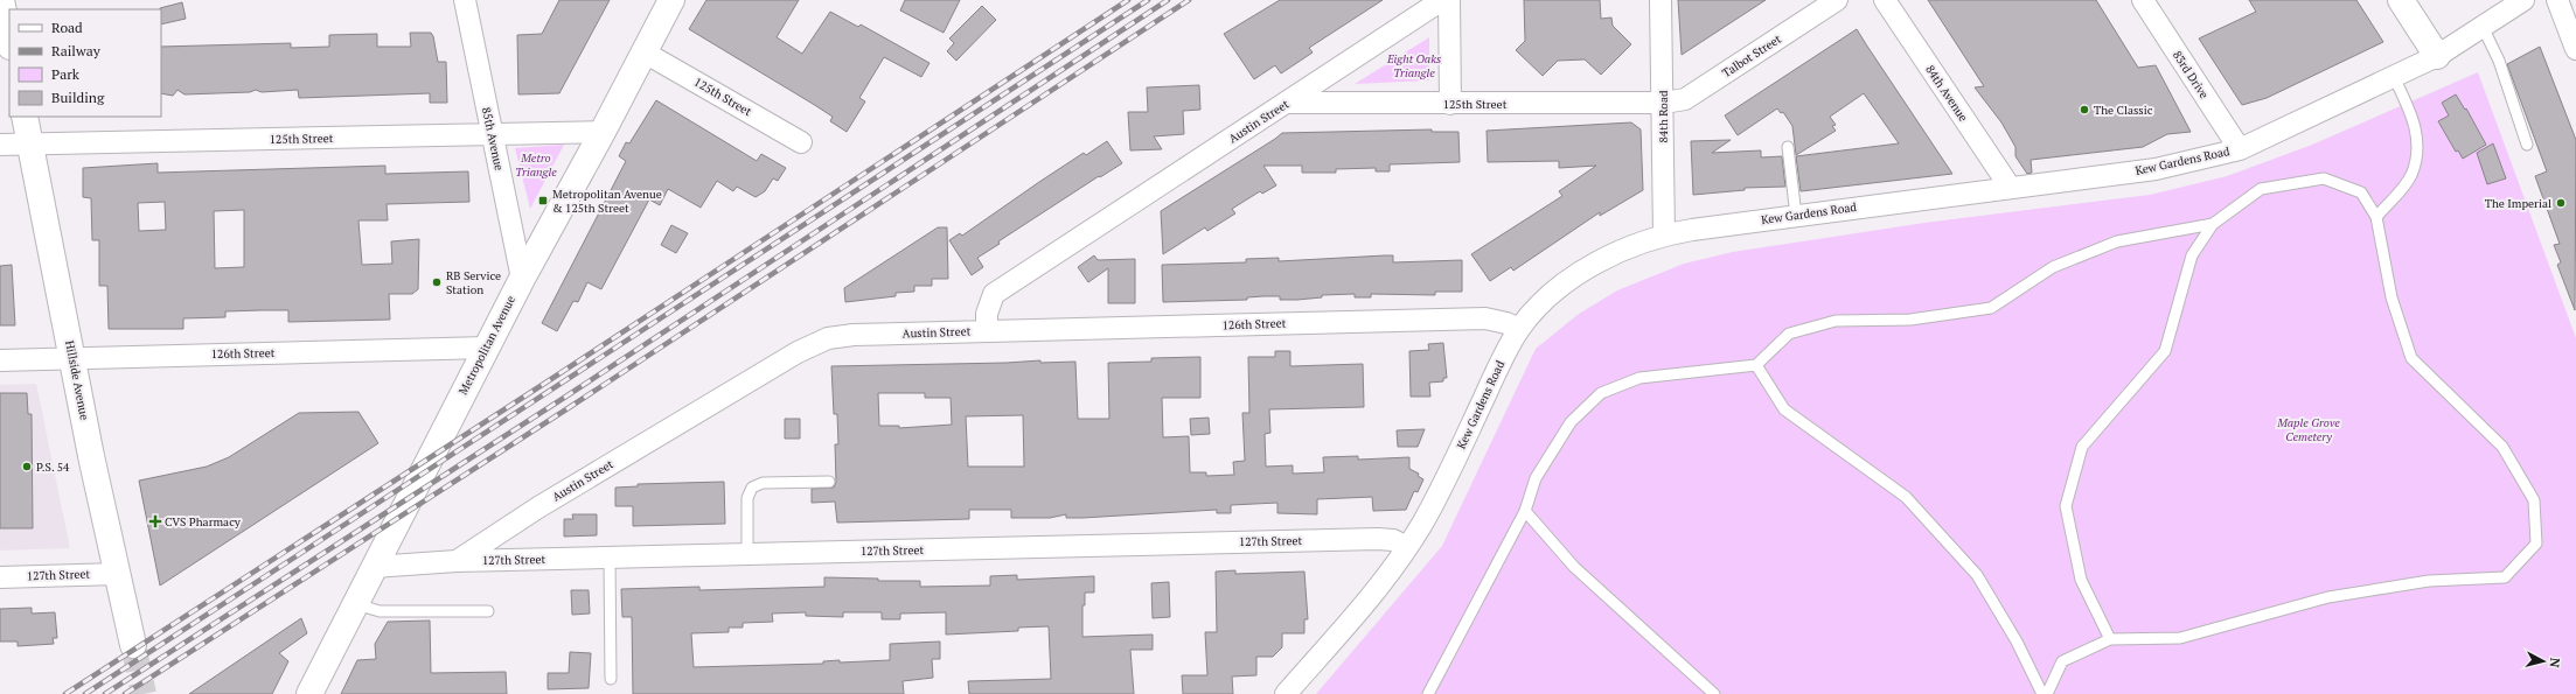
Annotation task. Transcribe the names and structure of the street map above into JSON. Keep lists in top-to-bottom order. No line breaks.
{"streets":{"main road":["Metropolitan Avenue","Hillside Avenue"],"street":["Talbot Street","83rd Drive","84th Avenue","125th Street","84th Road","Austin Street","85th Avenue","Kew Gardens Road","126th Street","127th Street"]},"crossings":[["Talbot Street","125th Street"],["Talbot Street","84th Road"],["83rd Drive","Kew Gardens Road"],["84th Avenue","Kew Gardens Road"],["125th Street","84th Road"],["125th Street","Austin Street"],["125th Street","85th Avenue"],["125th Street","Metropolitan Avenue"],["125th Street","Hillside Avenue"],["84th Road","Kew Gardens Road"],["Austin Street","126th Street"],["Austin Street","127th Street"],["85th Avenue","Metropolitan Avenue"],["Kew Gardens Road","126th Street"],["Kew Gardens Road","127th Street"],["126th Street","Metropolitan Avenue"],["126th Street","Hillside Avenue"],["Metropolitan Avenue","127th Street"],["Hillside Avenue","127th Street"]],"parks":["Eight Oaks Triangle","Metro Triangle","Maple Grove Cemetery"],"places":{"other":["The Classic","The Imperial","RB Service Station","P.S. 54"],"transit":["Metropolitan Avenue & 125th Street"],"health":["CVS Pharmacy"]},"legend":["Road","Railway","Park","Building"],"north":"right"}
